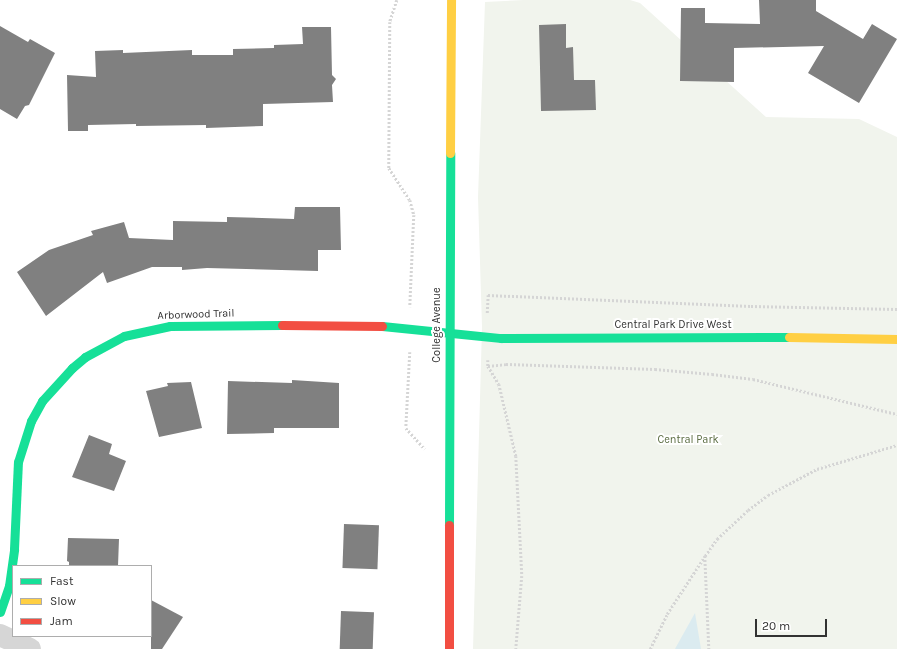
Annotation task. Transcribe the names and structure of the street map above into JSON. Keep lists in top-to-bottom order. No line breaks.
{"streets":{"street":["Arborwood Trail","College Avenue","Central Park Drive West"]},"crossings":[["Arborwood Trail","College Avenue"],["Arborwood Trail","Central Park Drive West"],["College Avenue","Central Park Drive West"]],"parks":["Central Park"],"legend":["Fast","Slow","Jam"],"scale_bar":"20 m"}
